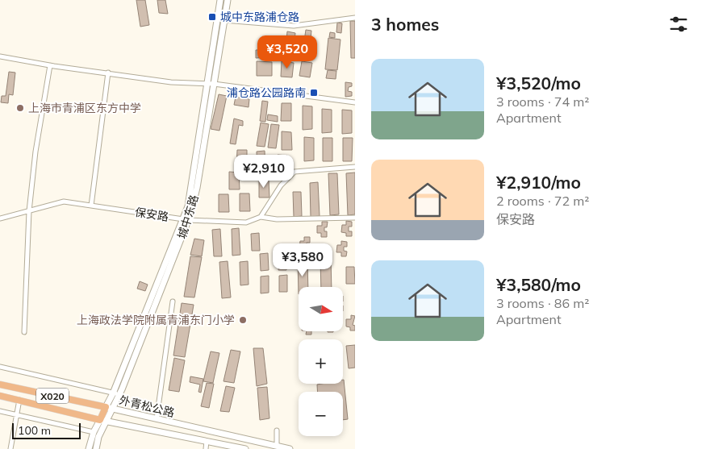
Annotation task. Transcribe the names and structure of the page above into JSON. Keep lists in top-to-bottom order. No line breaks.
{"streets":{"main road":["城中东路","X020","外青松公路"],"street":["保安路"]},"crossings":[["保安路","城中东路"],["城中东路","外青松公路"]],"places":{"transit":["城中东路浦仓路","浦仓路公园路南"],"other":["上海市青浦区东方中学","上海政法学院附属青浦东门小学"]},"scale_bar":"100 m","north":"right","page":{"heading":"3 homes","price":["¥3,520","¥2,910","¥3,580"],"list":[{"name":"¥3,520/mo","note":"3 rooms · 74 m² · Apartment"},{"name":"¥2,910/mo","note":"2 rooms · 72 m² · 保安路"},{"name":"¥3,580/mo","note":"3 rooms · 86 m² · Apartment"}],"map_buttons":["+","−"],"scale":"100 m"}}
